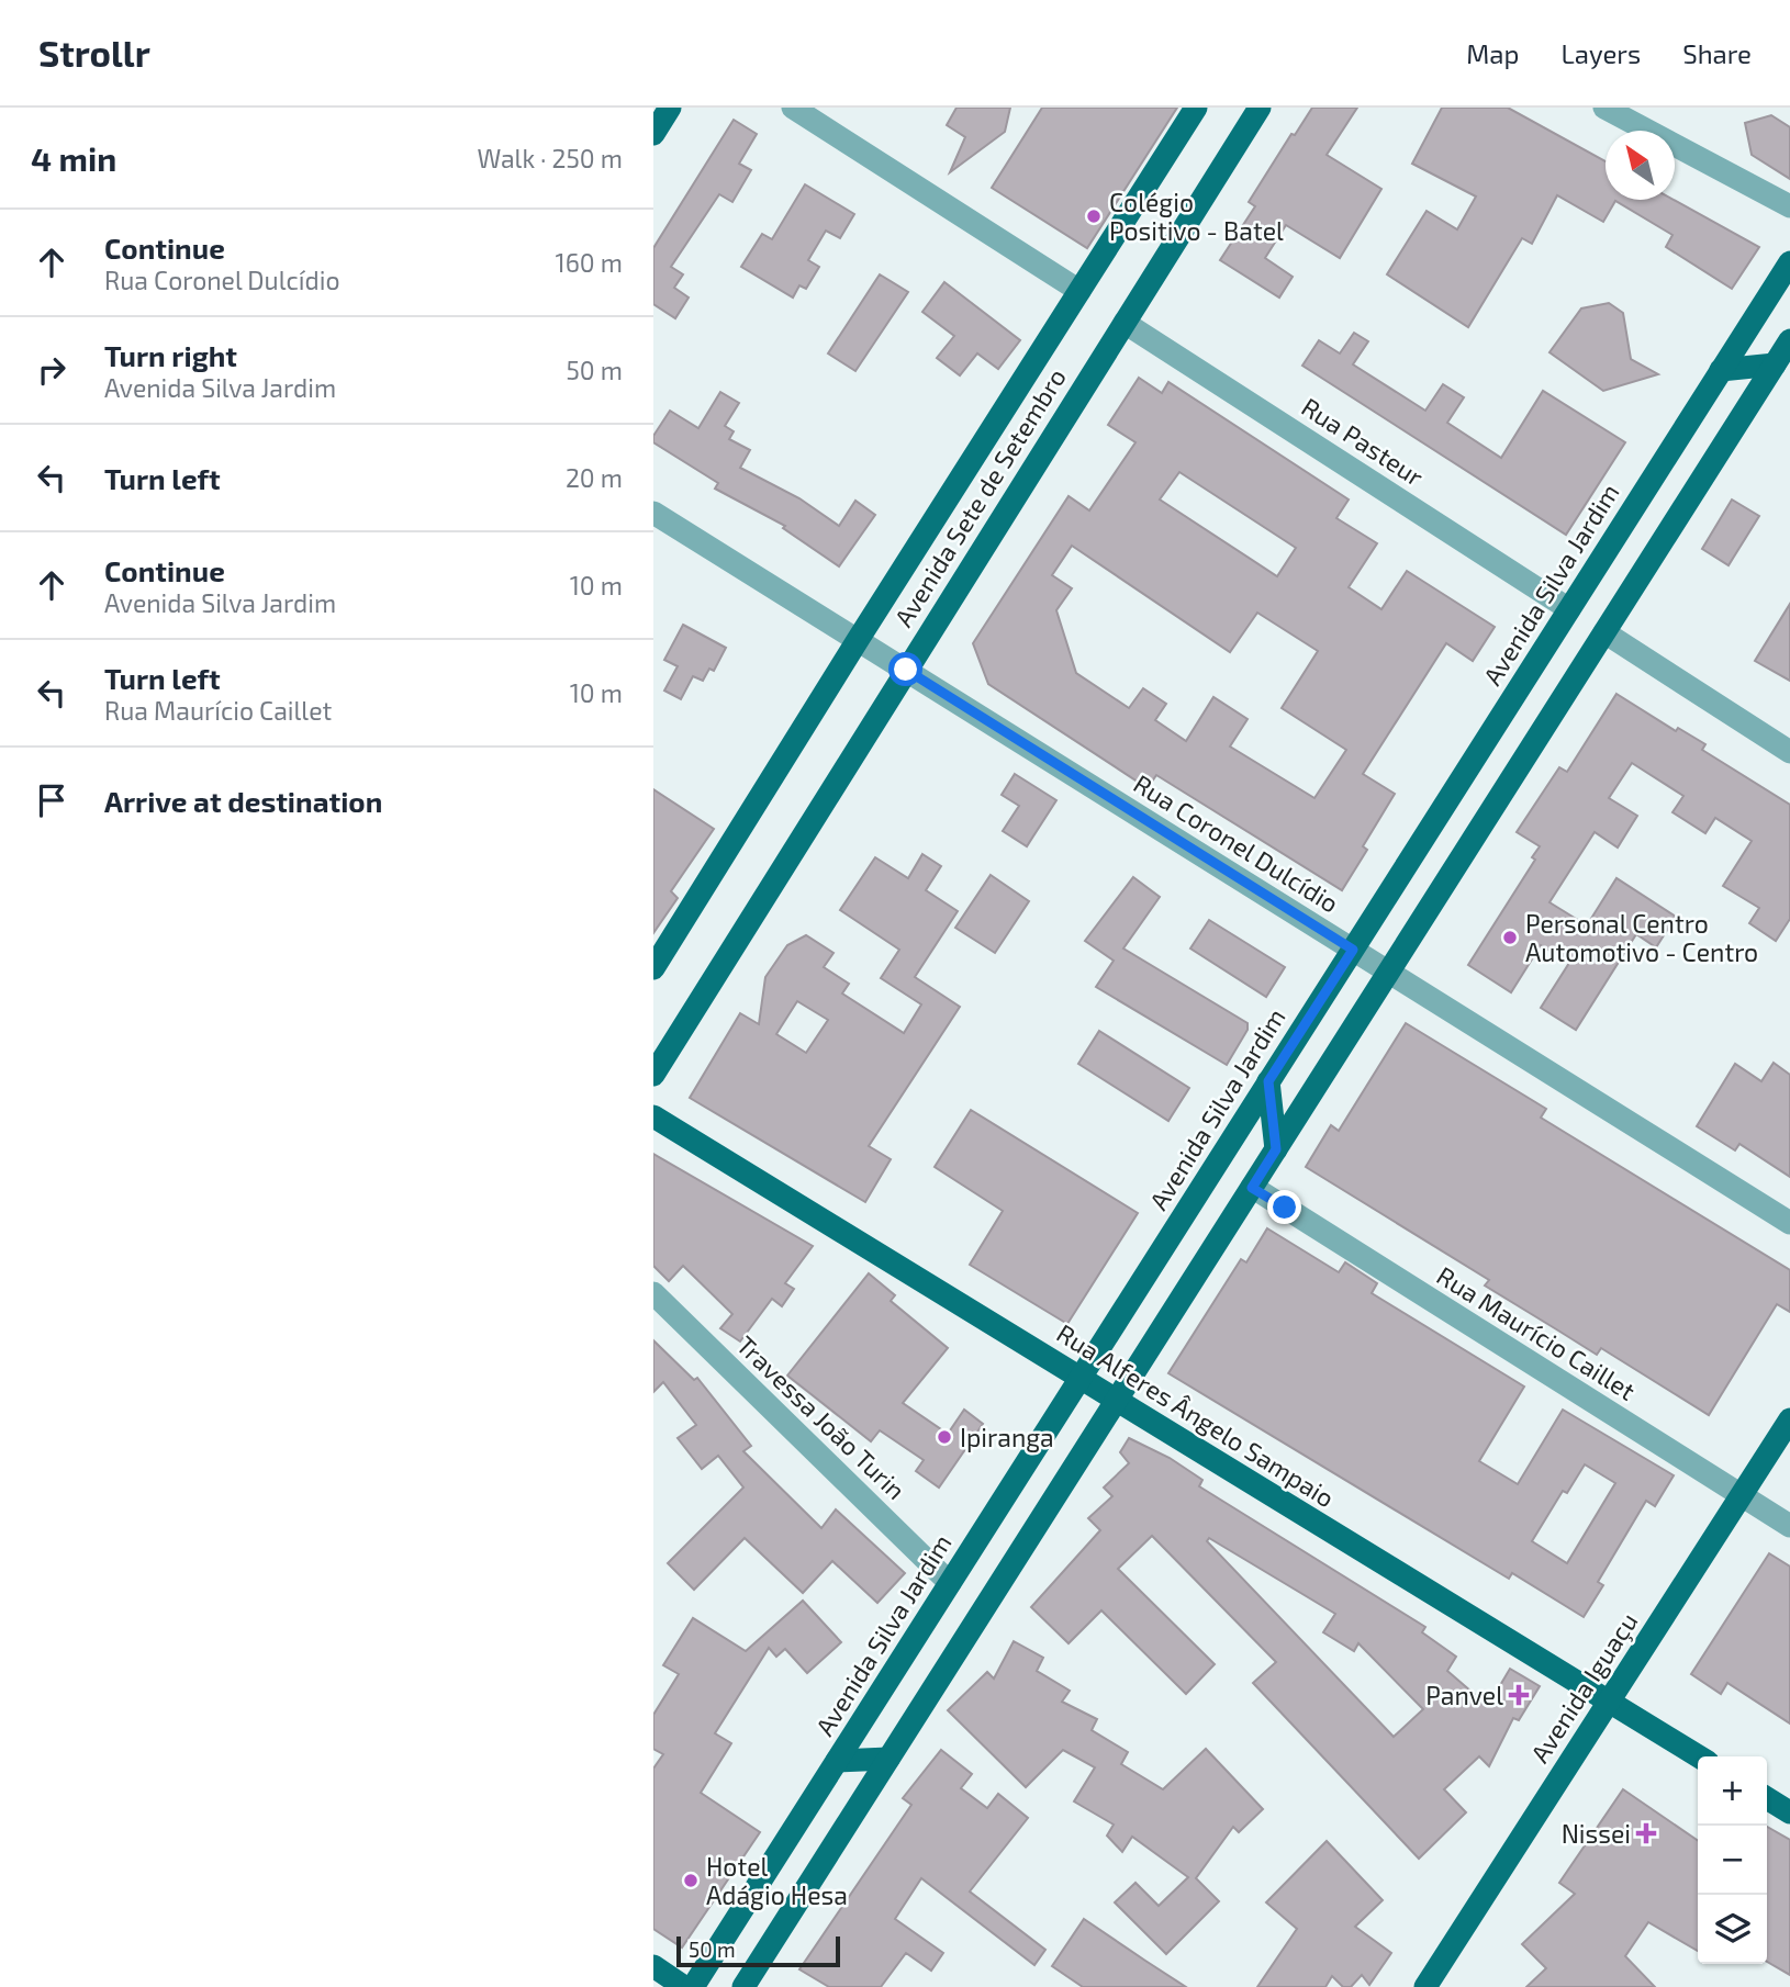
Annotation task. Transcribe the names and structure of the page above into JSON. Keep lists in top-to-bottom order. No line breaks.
{"streets":{"main road":["Avenida Sete de Setembro","Avenida Silva Jardim","Rua Alferes Ângelo Sampaio","Avenida Iguaçu"],"street":["Rua Pasteur","Rua Coronel Dulcídio","Rua Maurício Caillet","Travessa João Turin"]},"crossings":[["Rua Pasteur","Avenida Sete de Setembro"],["Rua Pasteur","Avenida Silva Jardim"],["Avenida Sete de Setembro","Rua Coronel Dulcídio"],["Avenida Silva Jardim","Rua Coronel Dulcídio"],["Avenida Silva Jardim","Rua Alferes Ângelo Sampaio"],["Avenida Silva Jardim","Travessa João Turin"],["Rua Maurício Caillet","Avenida Iguaçu"],["Rua Alferes Ângelo Sampaio","Avenida Iguaçu"]],"places":{"other":["Colégio Positivo - Batel","Personal Centro Automotivo - Centro","Ipiranga","Hotel Adágio Hesa"],"health":["Panvel","Nissei"]},"scale_bar":"50 m","north":"top left","page":{"header":"Strollr","nav":["Map","Layers","Share"],"heading":["4 min","Walk · 250 m"],"list":[["Continue","Rua Coronel Dulcídio","160 m"],["Turn right","Avenida Silva Jardim","50 m"],["Turn left","20 m"],["Continue","Avenida Silva Jardim","10 m"],["Turn left","Rua Maurício Caillet","10 m"],"Arrive at destination"],"map_buttons":["+","−"],"scale":"50 m"}}
